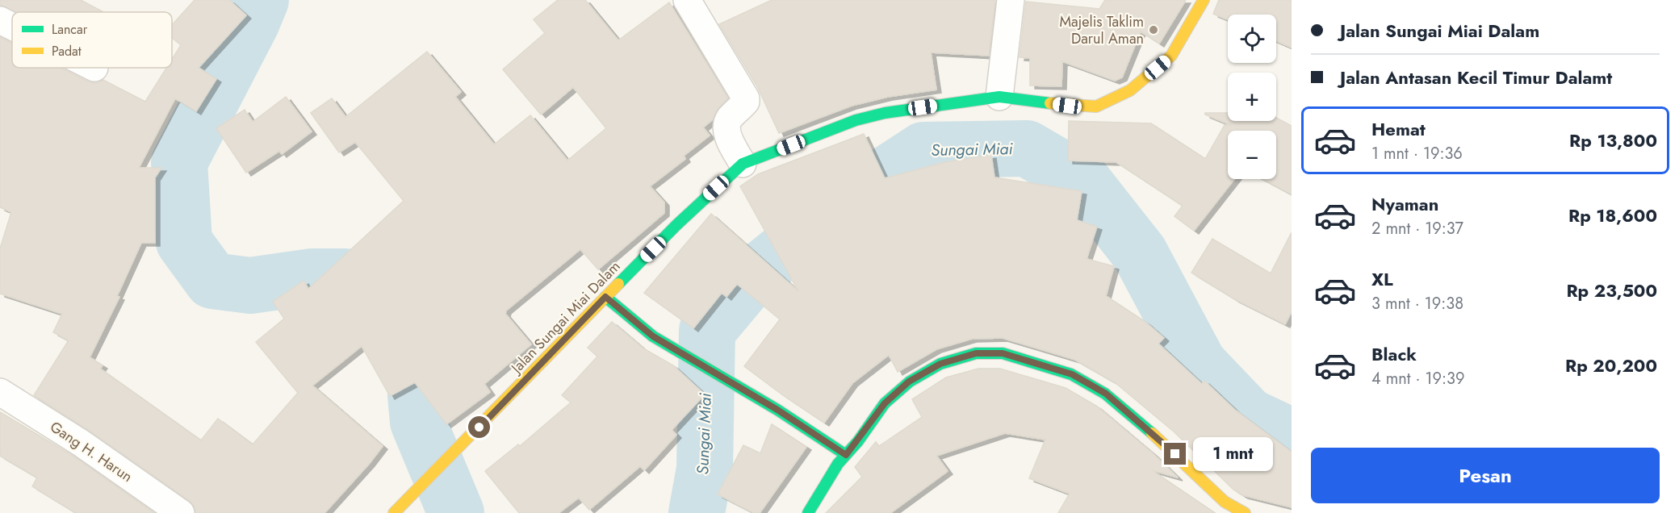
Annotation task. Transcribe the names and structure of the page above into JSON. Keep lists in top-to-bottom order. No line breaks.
{"streets":{"street":["Jalan Sungai Miai Dalam","Gang H. Harun"]},"water":["Sungai Miai"],"places":["Majelis Taklim Darul Aman"],"legend":["Lancar","Padat"],"page":{"banner":["Jalan Sungai Miai Dalam","Jalan Antasan Kecil Timur Dalamt"],"map_buttons":["+","−"],"list":[{"name":"Hemat","note":"1 mnt · 19:36","value":"Rp 13,800"},{"name":"Nyaman","note":"2 mnt · 19:37","value":"Rp 18,600"},{"name":"XL","note":"3 mnt · 19:38","value":"Rp 23,500"},{"name":"Black","note":"4 mnt · 19:39","value":"Rp 20,200"}],"bubble":"1 mnt","buttons":"Pesan"}}
